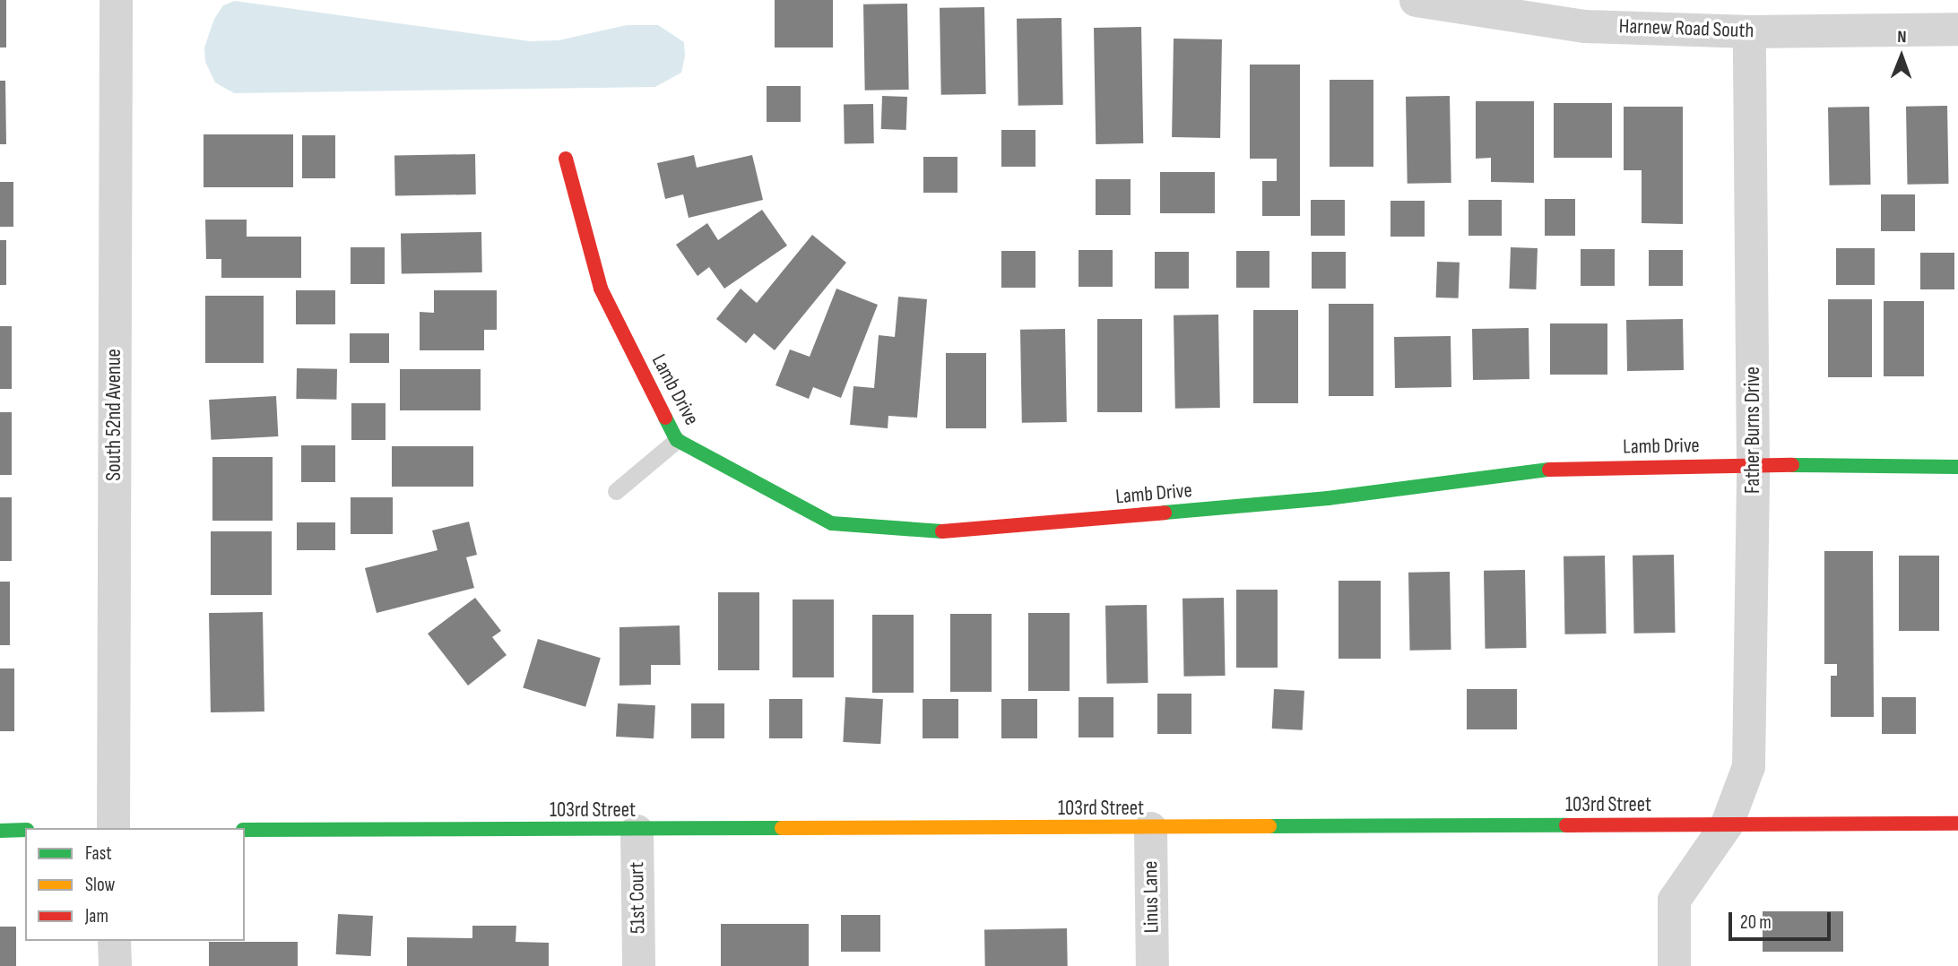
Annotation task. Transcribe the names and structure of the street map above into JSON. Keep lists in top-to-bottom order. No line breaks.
{"streets":{"main road":["Lamb Drive","103rd Street"],"street":["Harnew Road South","South 52nd Avenue","Father Burns Drive","Linus Lane","51st Court"]},"crossings":[["Harnew Road South","Father Burns Drive"],["Lamb Drive","Father Burns Drive"],["Father Burns Drive","103rd Street"],["103rd Street","Linus Lane"],["103rd Street","51st Court"]],"legend":["Fast","Slow","Jam"],"scale_bar":"20 m","north":"top"}
